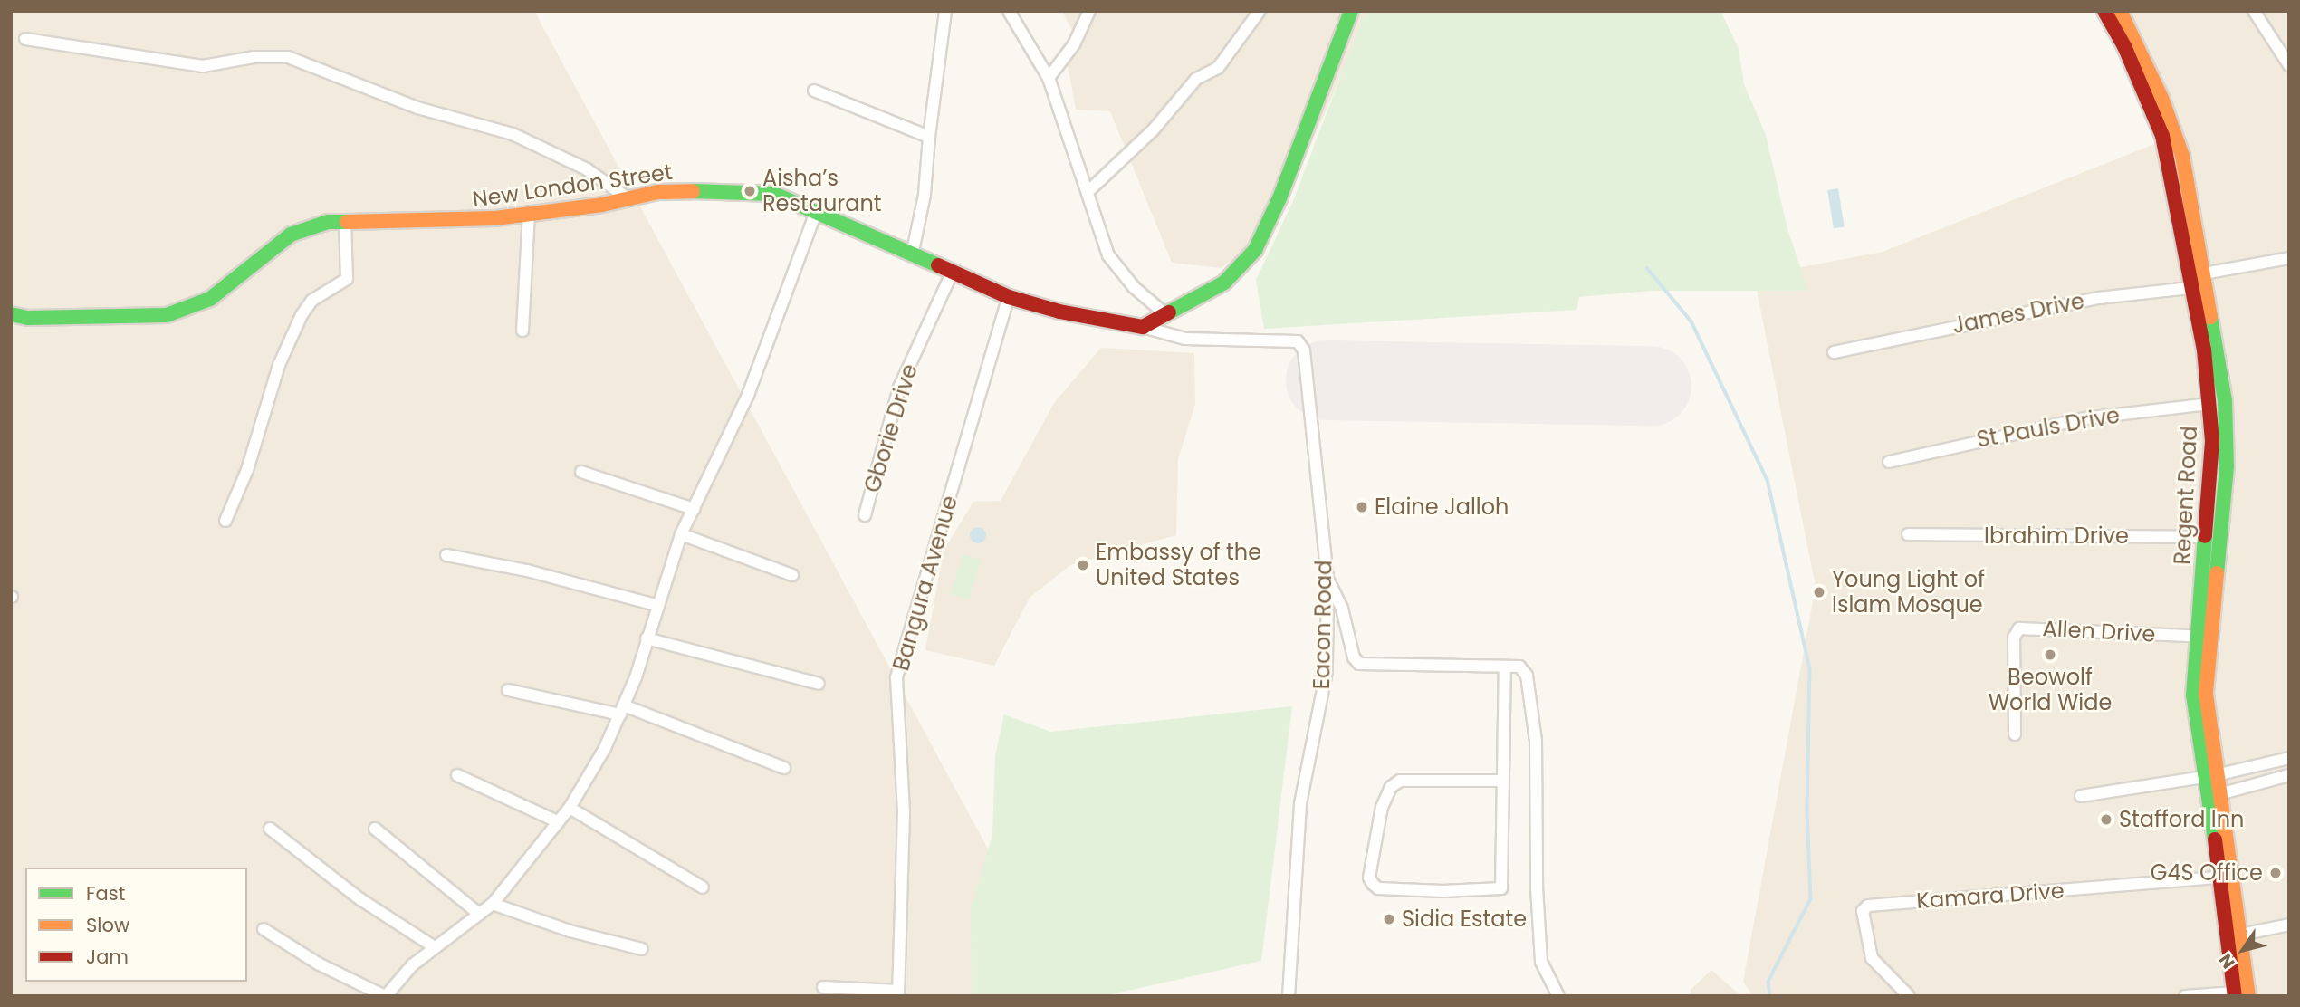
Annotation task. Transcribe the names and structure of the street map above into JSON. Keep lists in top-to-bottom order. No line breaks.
{"streets":{"main road":["New London Street","Regent Road"],"street":["James Drive","St Pauls Drive","Gborie Drive","Ibrahim Drive","Bangura Avenue","Eacon Road","Allen Drive","Kamara Drive"]},"crossings":[["New London Street","Gborie Drive"],["New London Street","Bangura Avenue"],["New London Street","Eacon Road"],["James Drive","Regent Road"],["St Pauls Drive","Regent Road"],["Regent Road","Ibrahim Drive"],["Regent Road","Allen Drive"],["Regent Road","Kamara Drive"]],"places":["Aisha’s Restaurant","Elaine Jalloh","Embassy of the United States","Young Light of Islam Mosque","Beowolf World Wide","Stafford Inn","G4S Office","Sidia Estate"],"legend":["Fast","Slow","Jam"],"north":"bottom left"}
